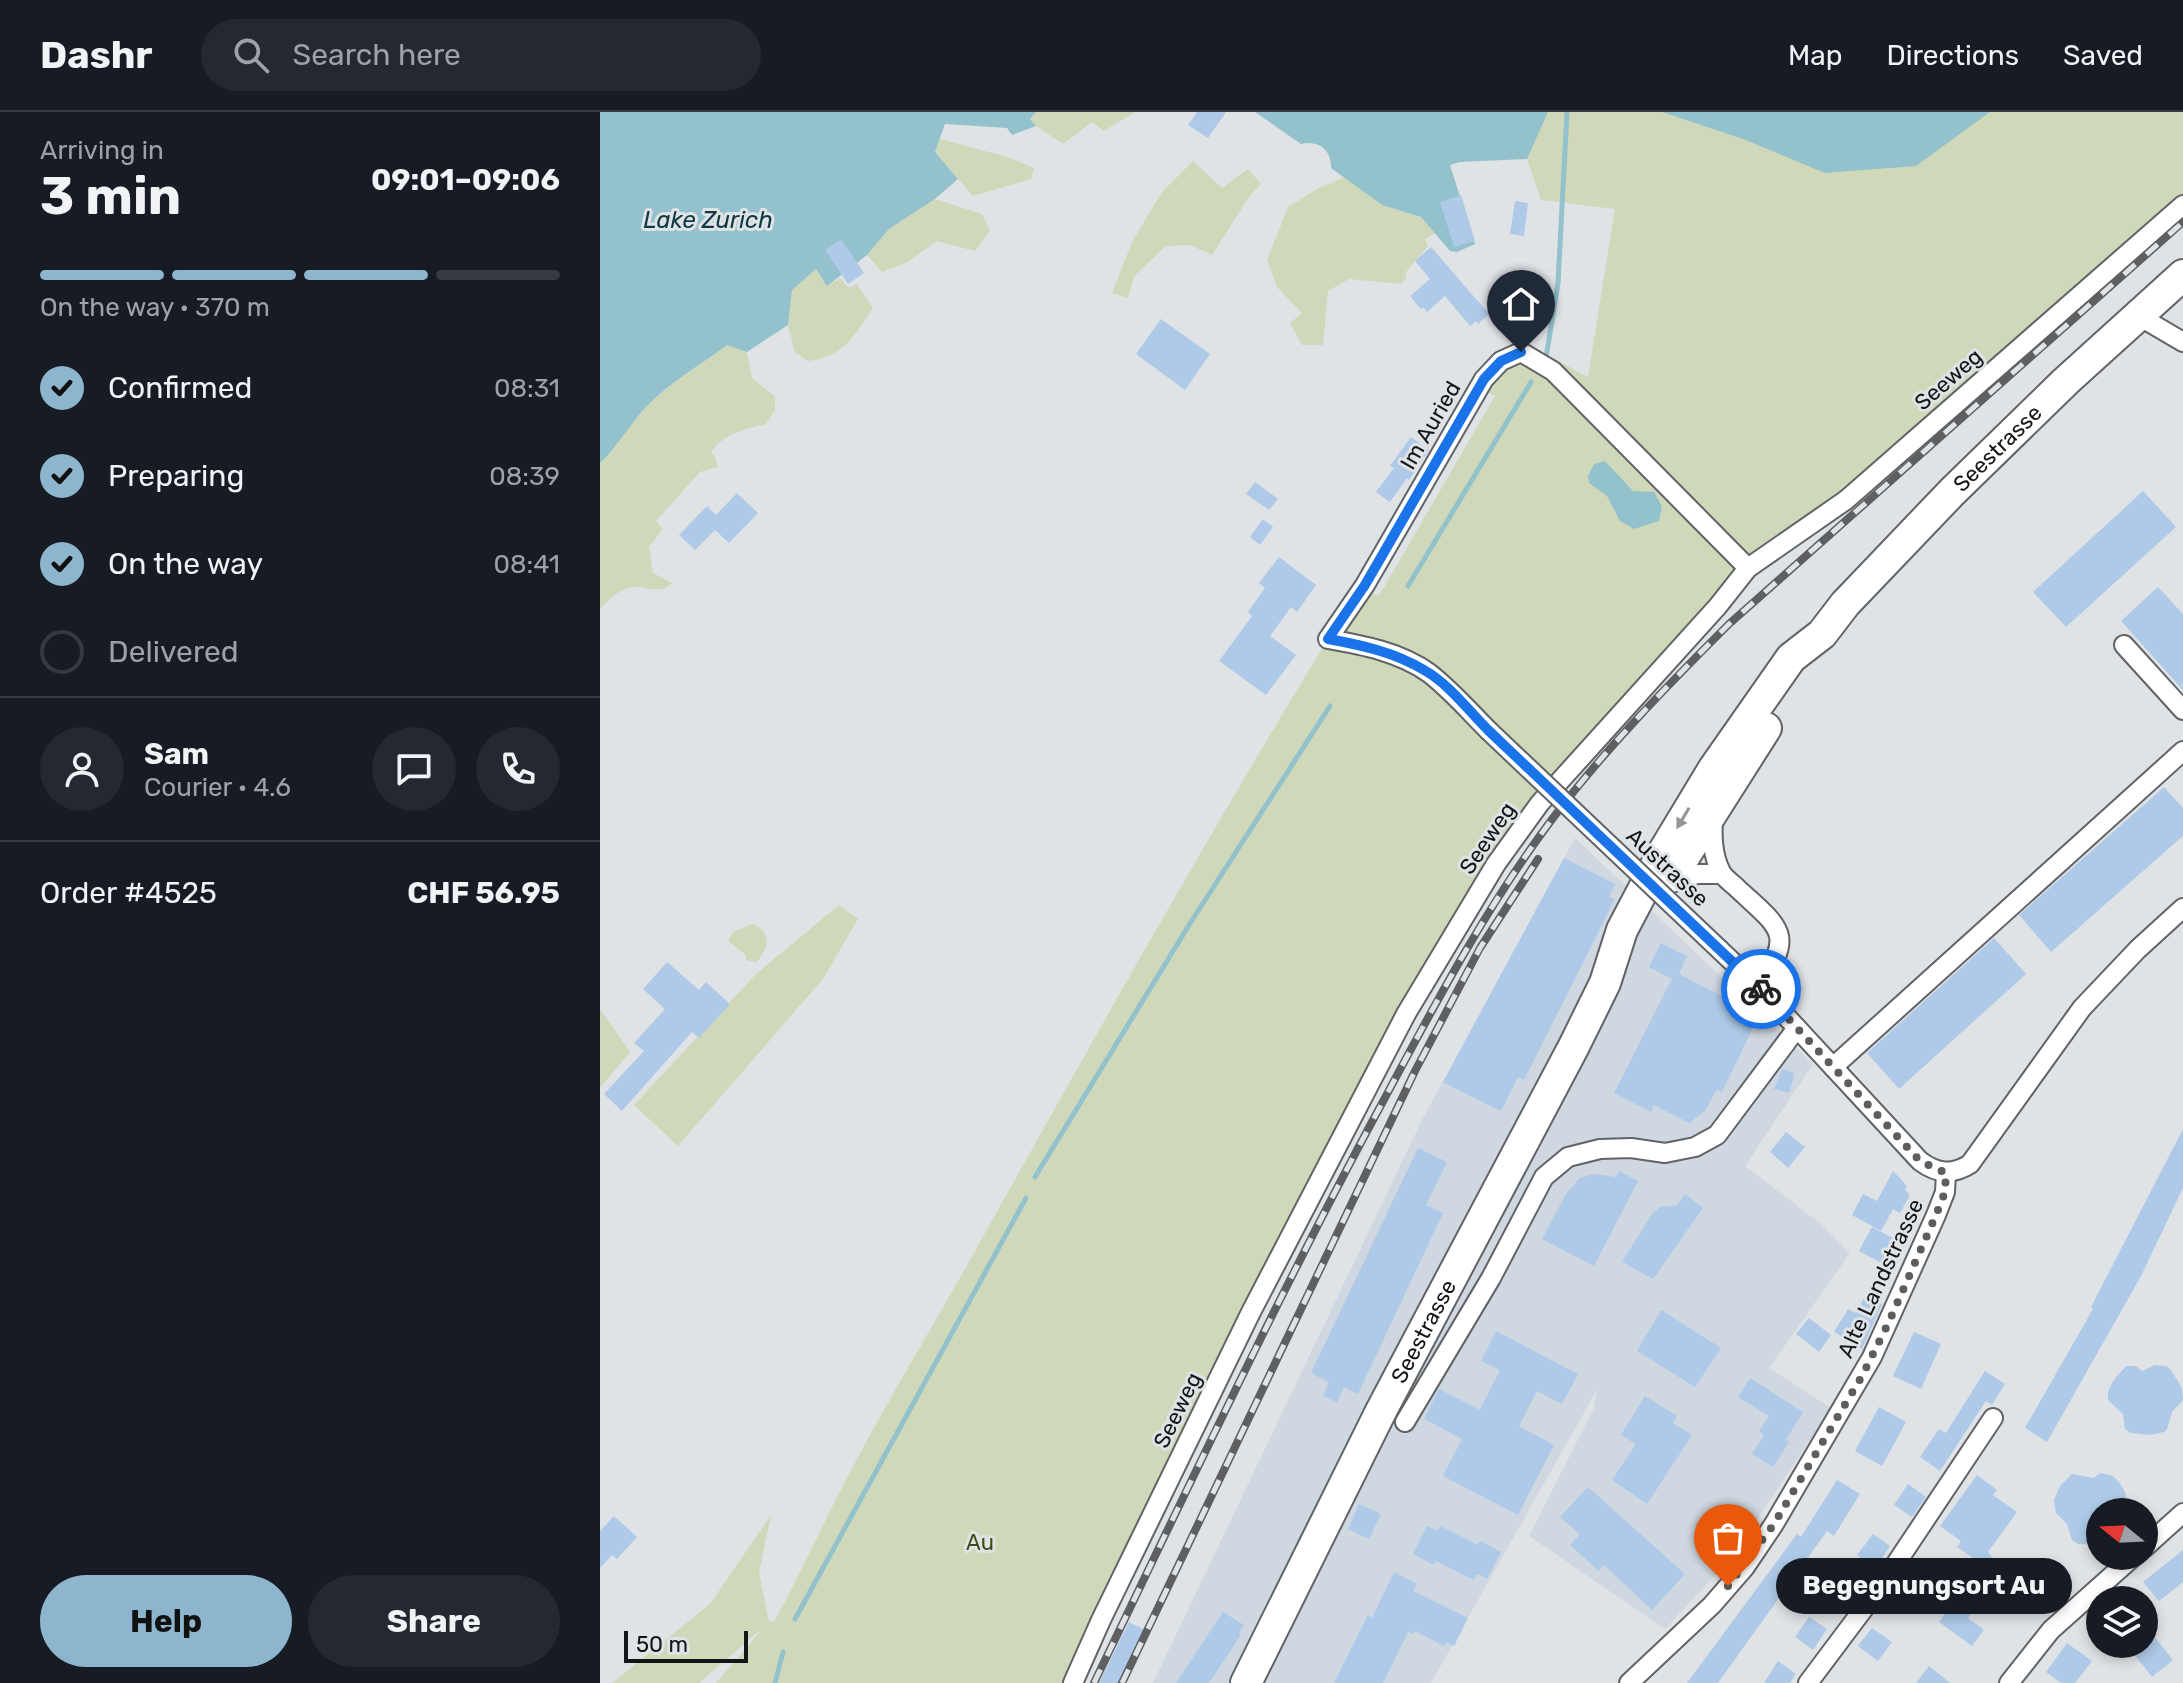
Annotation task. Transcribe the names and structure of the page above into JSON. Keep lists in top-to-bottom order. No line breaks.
{"streets":{"main road":["Seestrasse"],"street":["Seeweg","Im Auried","Austrasse","Alte Landstrasse"]},"crossings":[["Seeweg","Im Auried"],["Im Auried","Austrasse"],["Austrasse","Alte Landstrasse"]],"water":["Lake Zurich"],"parks":["Au"],"places":["Begegnungsort Au"],"scale_bar":"50 m","north":"left","page":{"header":"Dashr","search":"Search here","nav":["Map","Directions","Saved"],"heading":["3 min","Arriving in","09:01–09:06"],"panel":["Sam","Courier · 4.6","Order #4525","CHF 56.95"],"bar":"On the way · 370 m","list":[["Confirmed","08:31"],["Preparing","08:39"],["On the way","08:41"],"Delivered"],"bubble":"Begegnungsort Au","buttons":["Help","Share"],"scale":"50 m"}}
